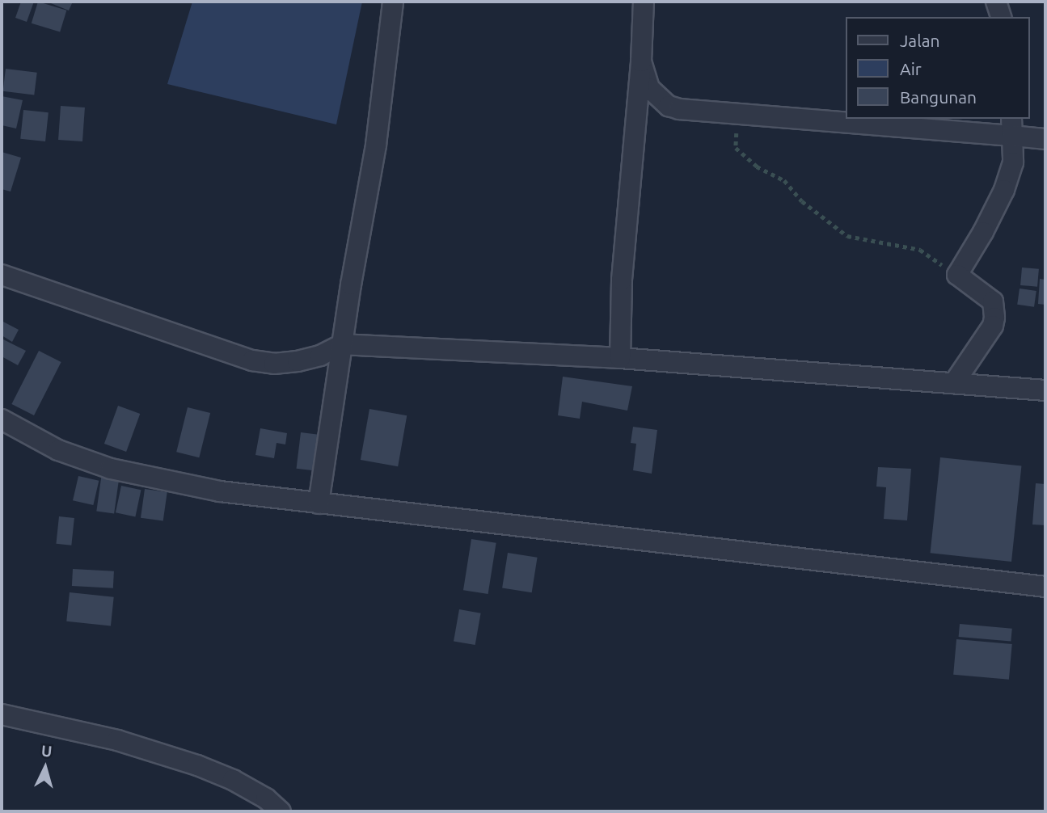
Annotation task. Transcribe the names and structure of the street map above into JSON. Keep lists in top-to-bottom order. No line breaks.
{"legend":["Jalan","Air","Bangunan"],"north":"top"}
